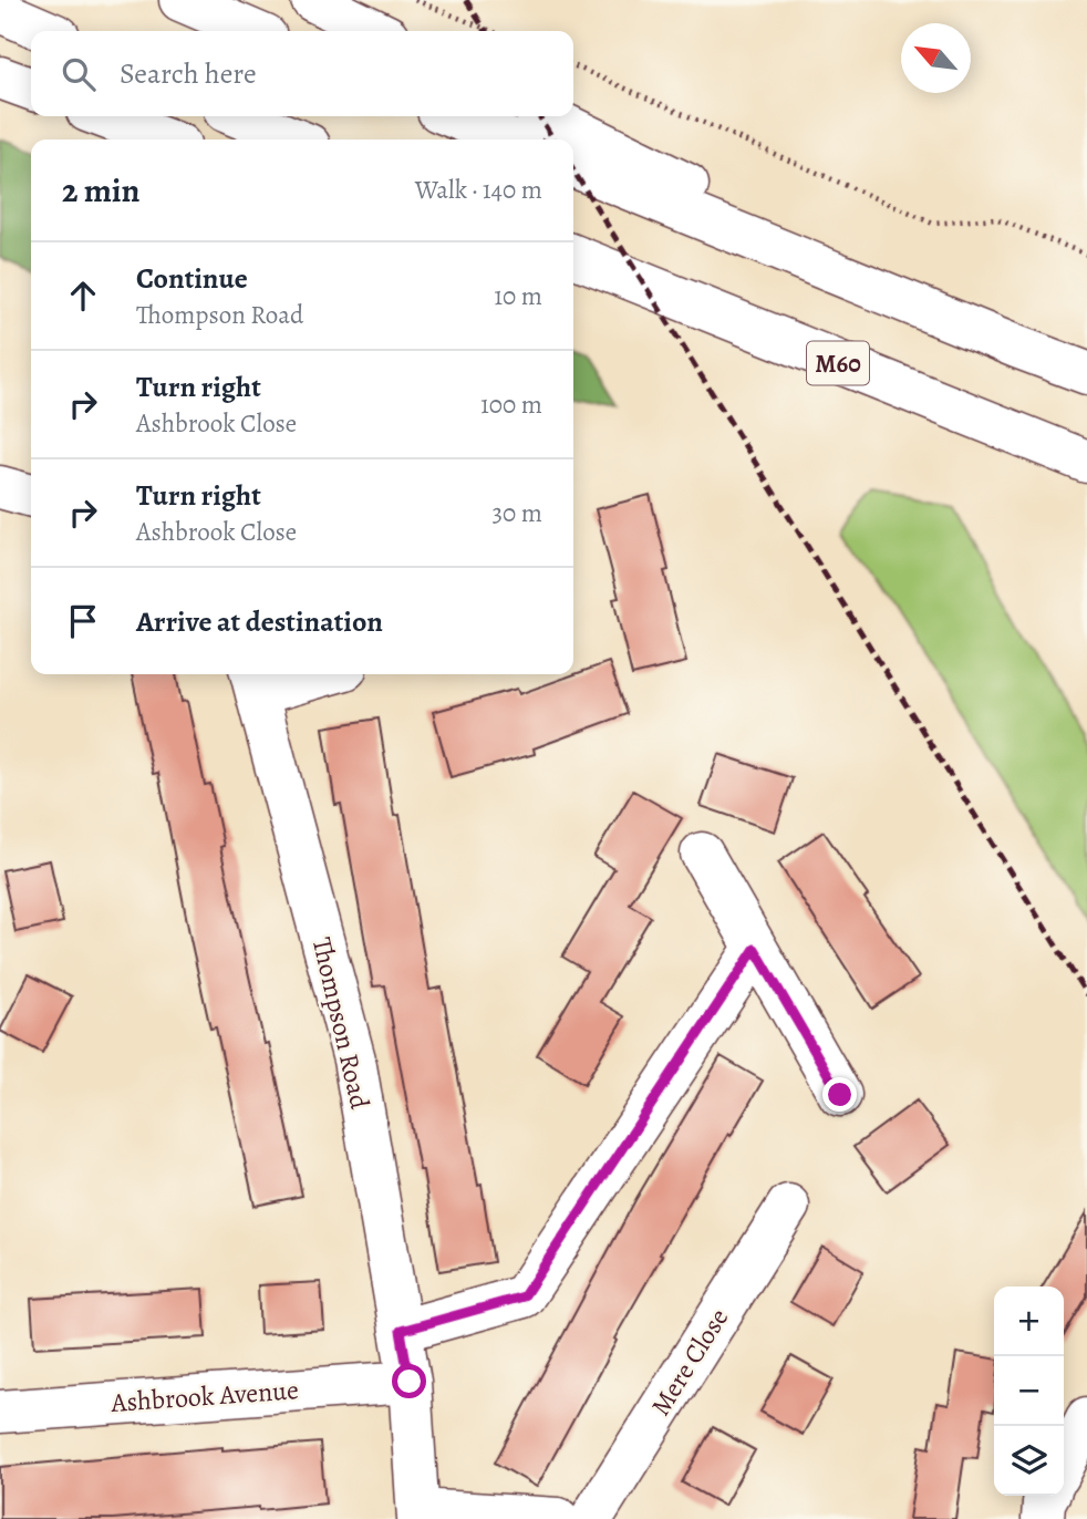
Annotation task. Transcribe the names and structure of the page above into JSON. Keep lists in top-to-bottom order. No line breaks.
{"streets":{"main road":["M60","Thompson Road","Mere Close","Ashbrook Avenue"]},"crossings":[["Thompson Road","Ashbrook Avenue"]],"north":"top left","page":{"search":"Search here","heading":["2 min","Walk · 140 m"],"list":[["Continue","Thompson Road","10 m"],["Turn right","Ashbrook Close","100 m"],["Turn right","Ashbrook Close","30 m"],"Arrive at destination"],"map_buttons":["+","−"]}}
